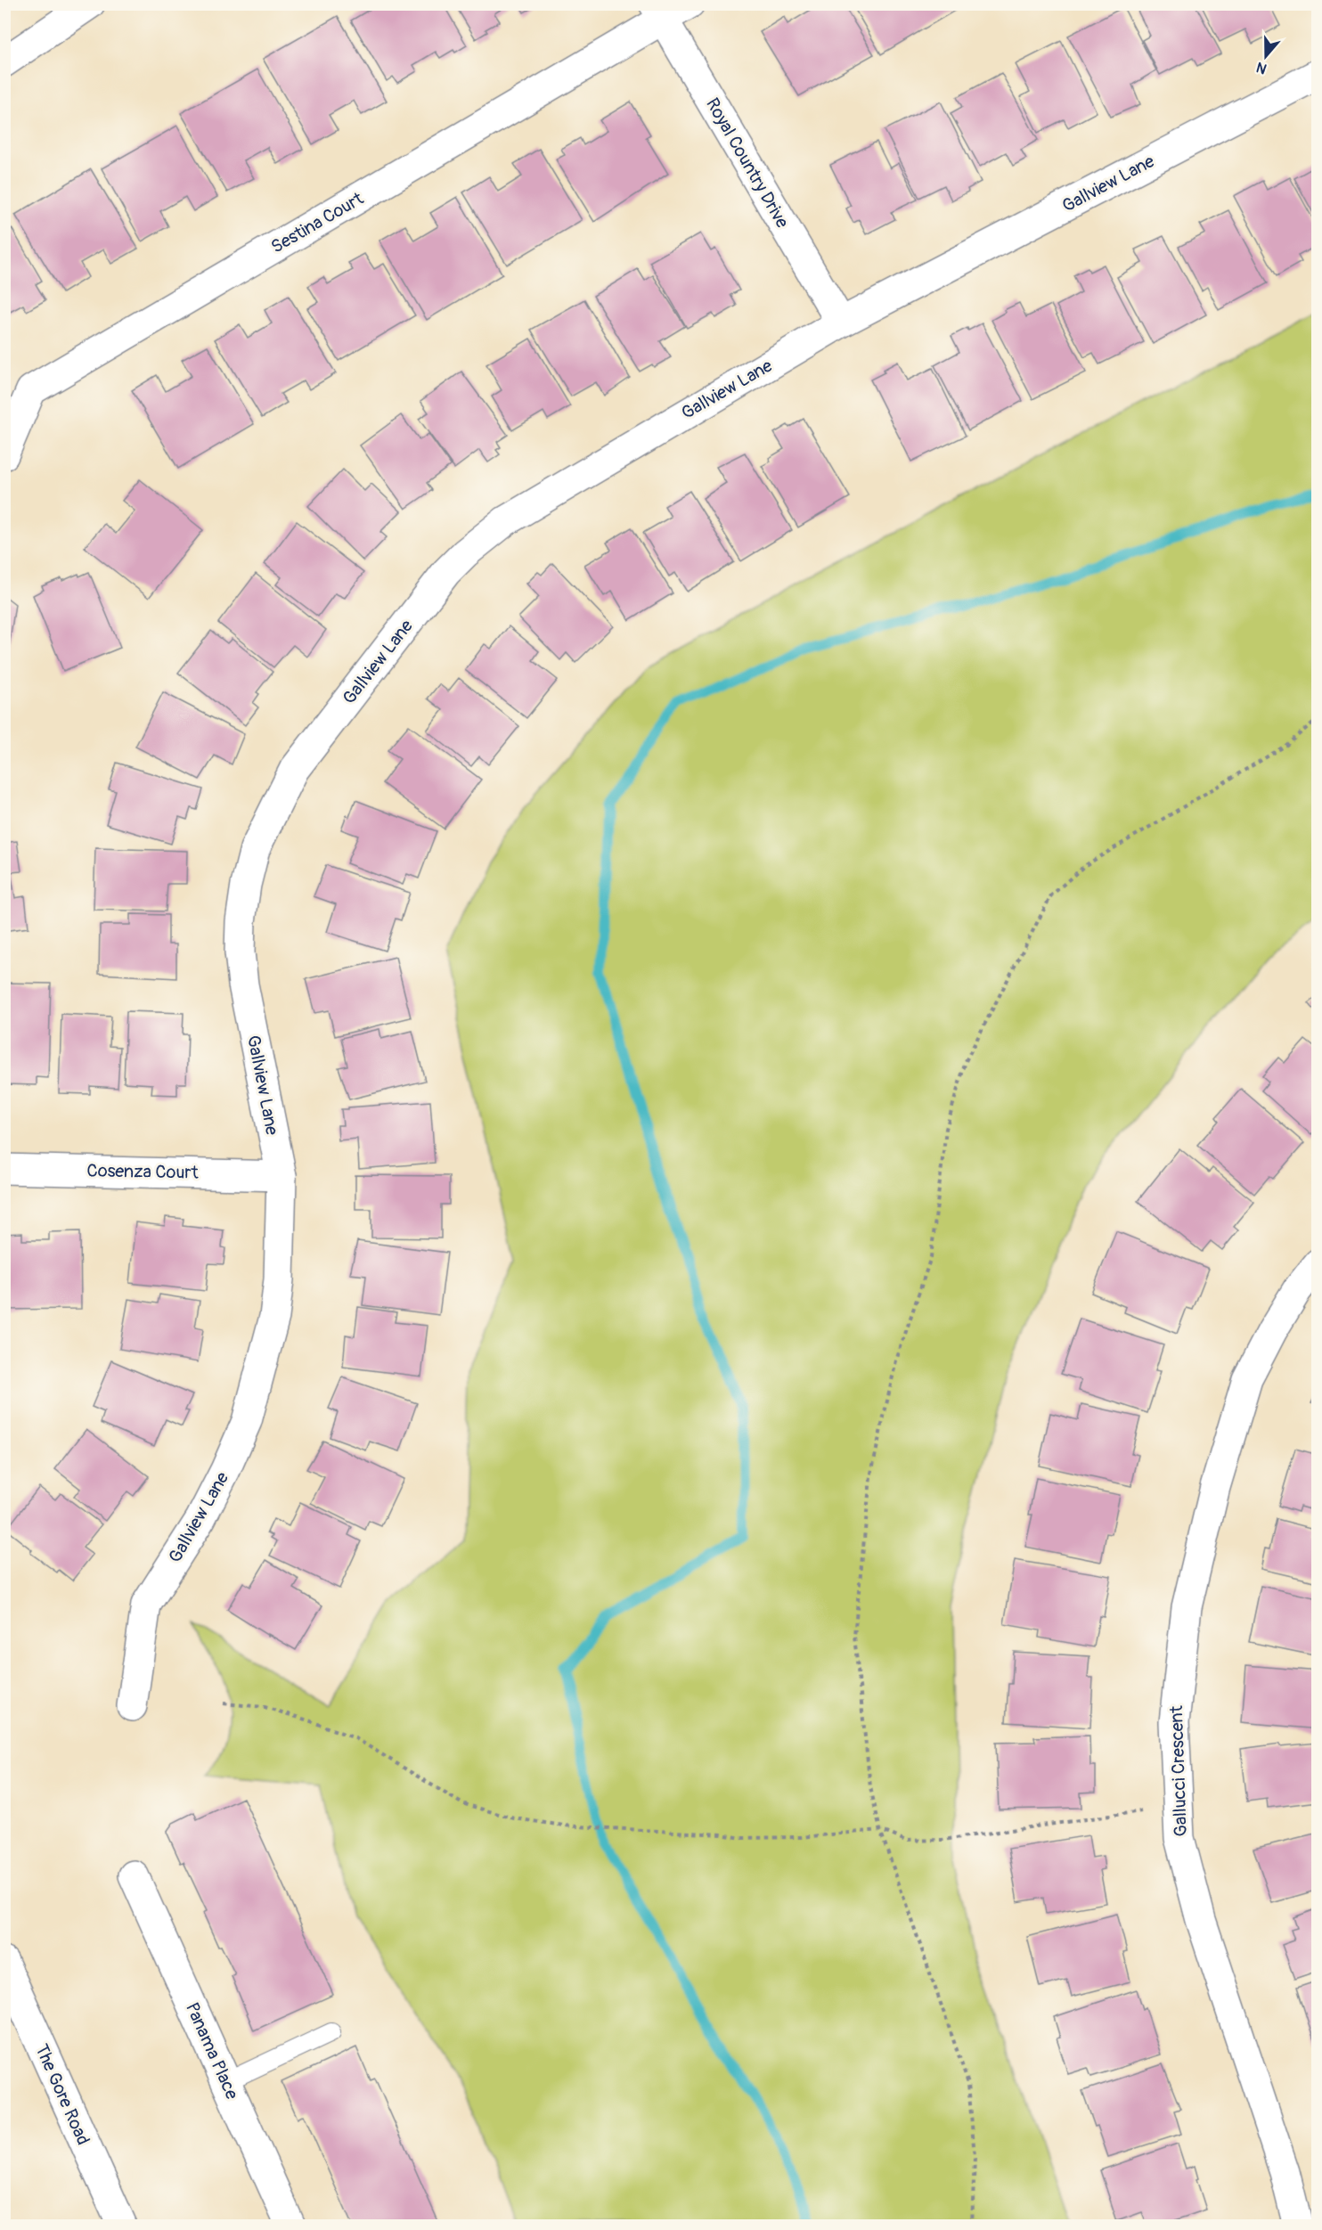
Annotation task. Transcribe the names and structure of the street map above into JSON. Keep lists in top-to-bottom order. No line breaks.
{"streets":{"street":["Royal Country Drive","Gallview Lane","Sestina Court","Cosenza Court","Gallucci Crescent","Panama Place","The Gore Road"]},"crossings":[["Royal Country Drive","Gallview Lane"],["Royal Country Drive","Sestina Court"],["Gallview Lane","Cosenza Court"]],"north":"bottom"}
